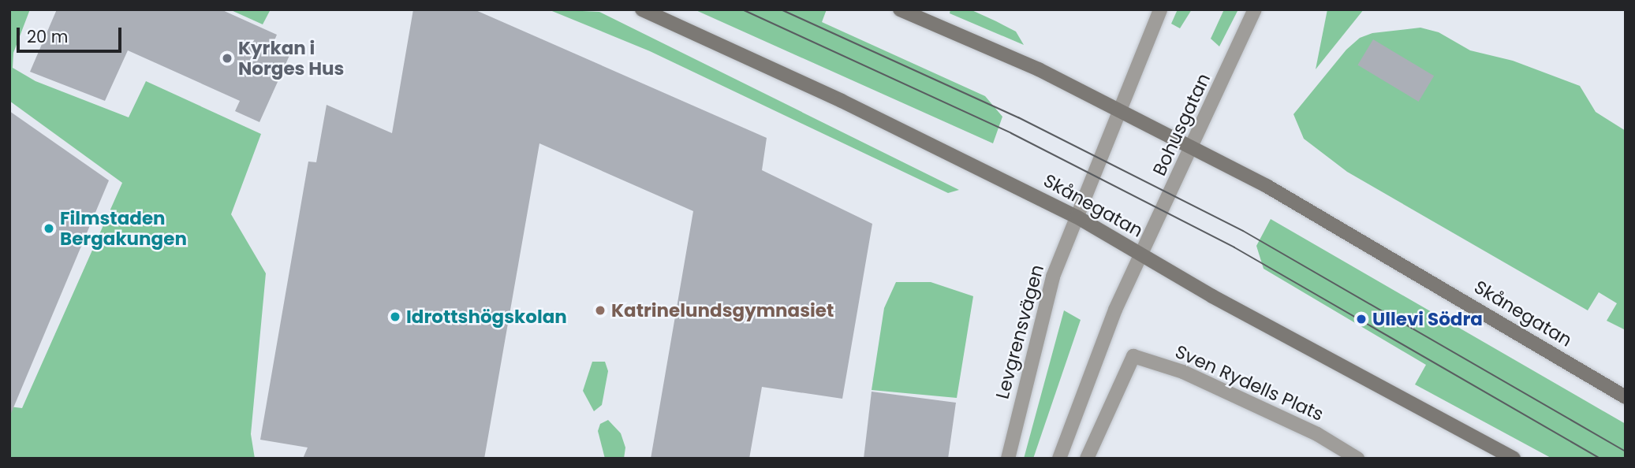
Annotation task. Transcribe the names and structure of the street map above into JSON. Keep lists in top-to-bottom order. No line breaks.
{"streets":{"main road":["Skånegatan"],"street":["Bohusgatan","Levgrensvägen","Sven Rydells Plats"]},"crossings":[["Bohusgatan","Skånegatan"],["Skånegatan","Levgrensvägen"]],"places":["Kyrkan i Norges Hus","Filmstaden Bergakungen","Katrinelundsgymnasiet","Idrottshögskolan","Ullevi Södra"],"scale_bar":"20 m"}
